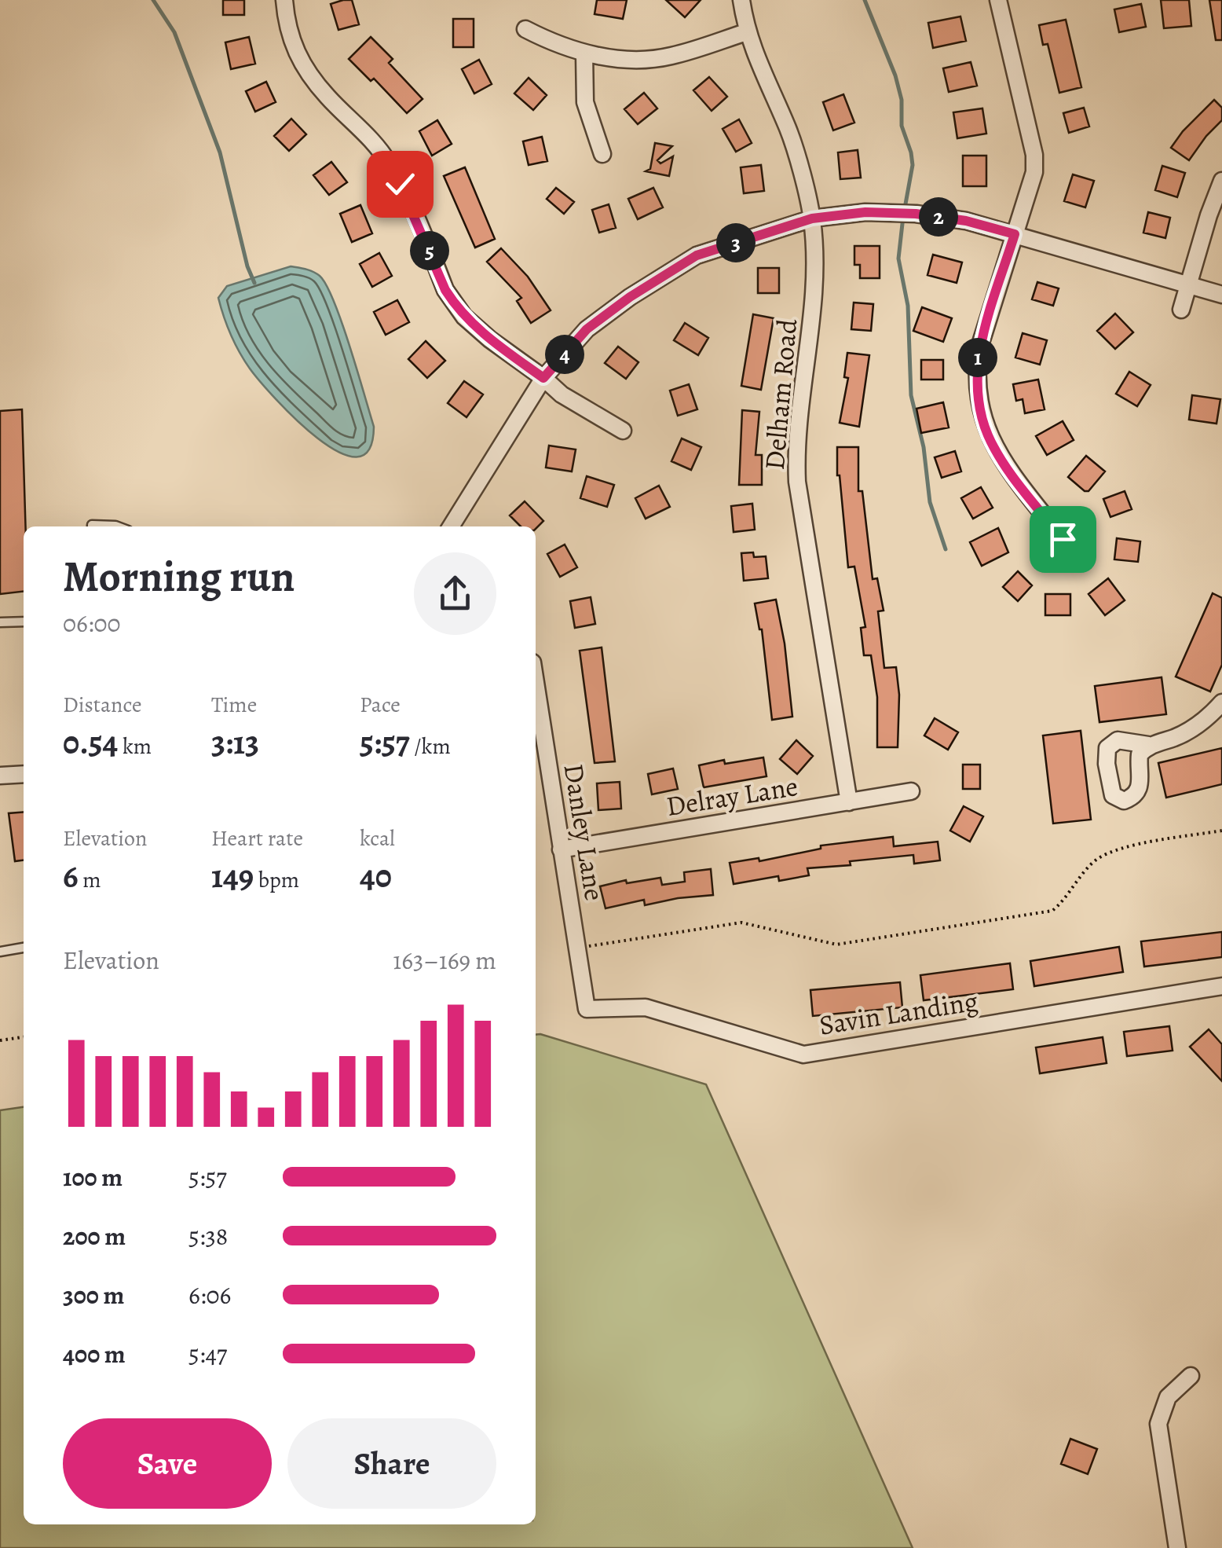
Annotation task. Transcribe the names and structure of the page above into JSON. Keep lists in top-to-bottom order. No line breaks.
{"streets":{"street":["Delham Road","Delray Lane","Danley Lane","Savin Landing"]},"crossings":[["Delham Road","Delray Lane"],["Delray Lane","Danley Lane"],["Danley Lane","Savin Landing"]],"page":{"pins":["2","3","5","4","1"],"heading":["Morning run","06:00"],"stats":[["Distance","0.54 km"],["Time","3:13"],["Pace","5:57 /km"],["Elevation","6 m"],["Heart rate","149 bpm"],["kcal","40"]],"chart":["Elevation","163–169 m"],"list":[{"name":"100 m","note":"5:57"},{"name":"200 m","note":"5:38"},{"name":"300 m","note":"6:06"},{"name":"400 m","note":"5:47"}],"buttons":["Save","Share"]}}
